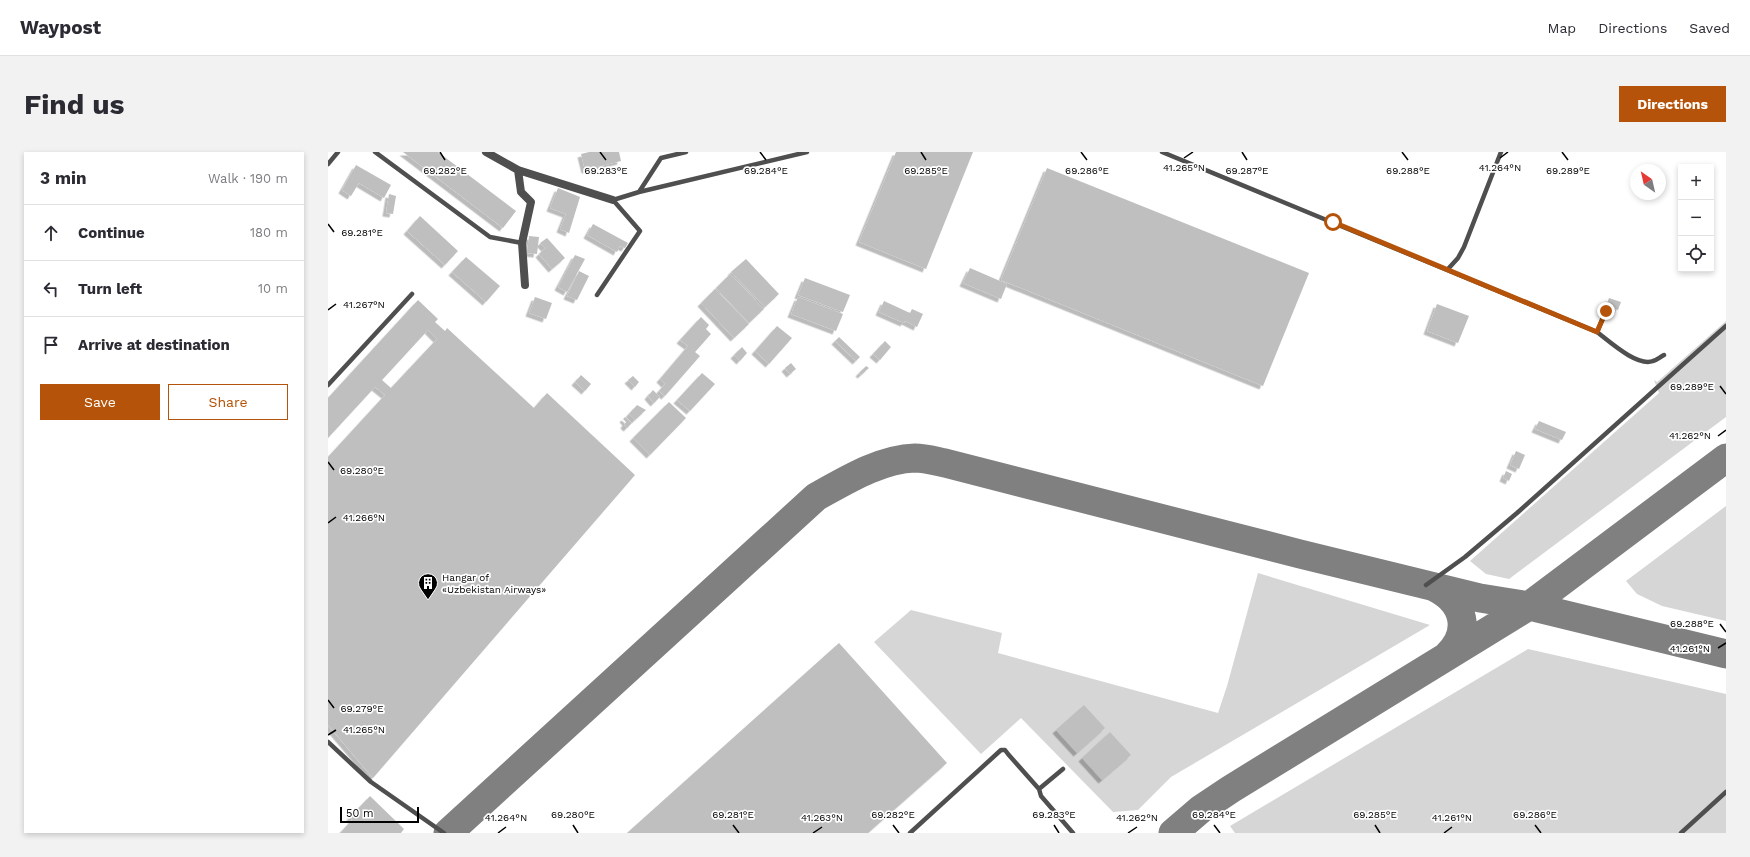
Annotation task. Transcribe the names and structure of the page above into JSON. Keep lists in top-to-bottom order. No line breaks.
{"places":{"building":["Hangar of «Uzbekistan Airways»"]},"scale_bar":"50 m","north":"top left","page":{"header":"Waypost","nav":["Map","Directions","Saved"],"buttons":["Directions",["Save","Share"]],"title":"Find us","heading":["3 min","Walk · 190 m"],"map_buttons":["+","−"],"list":[["Continue","180 m"],["Turn left","10 m"],"Arrive at destination"],"scale":"50 m"},"coordinates":["41.265°N","41.264°N","69.282°E","69.283°E","69.284°E","69.285°E","69.286°E","69.287°E","69.288°E","69.289°E","69.281°E","41.267°N","41.262°N","69.280°E","41.266°N","41.261°N","69.279°E","41.263°N"]}
